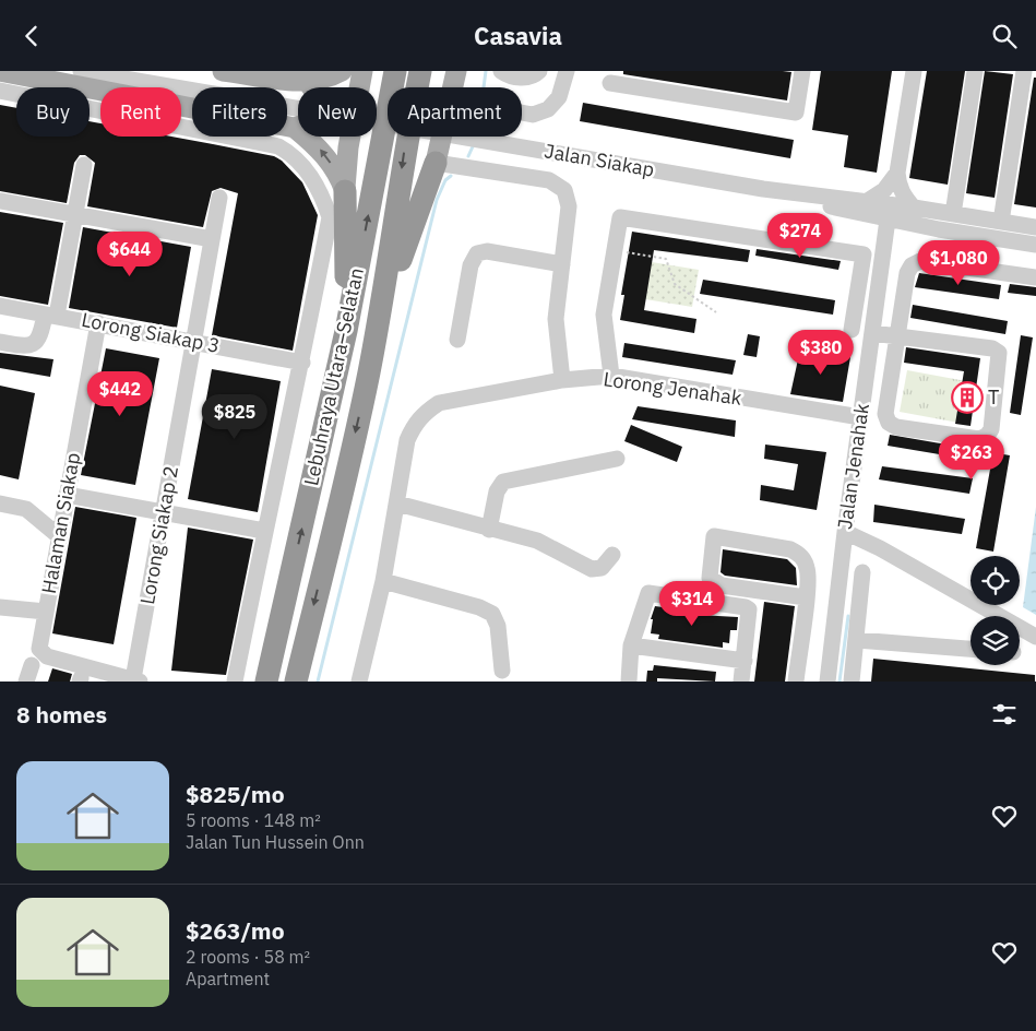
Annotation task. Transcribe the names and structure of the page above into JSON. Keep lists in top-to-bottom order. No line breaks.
{"streets":{"highway":["Lebuhraya Utara–Selatan"],"street":["Jalan Siakap","Lorong Siakap 3","Lorong Jenahak","Jalan Jenahak","Halaman Siakap","Lorong Siakap 2"]},"crossings":[["Lorong Siakap 3","Halaman Siakap"],["Lorong Siakap 3","Lorong Siakap 2"],["Lorong Jenahak","Jalan Jenahak"]],"places":{"building":["T"]},"page":{"header":"Casavia","chip":["Buy","Rent","Filters","New","Apartment"],"price":["$274","$644","$1,080","$380","$442","$825","$263","$314"],"heading":"8 homes","list":[{"name":"$825/mo","note":"5 rooms · 148 m² · Jalan Tun Hussein Onn"},{"name":"$263/mo","note":"2 rooms · 58 m² · Apartment"}]}}
